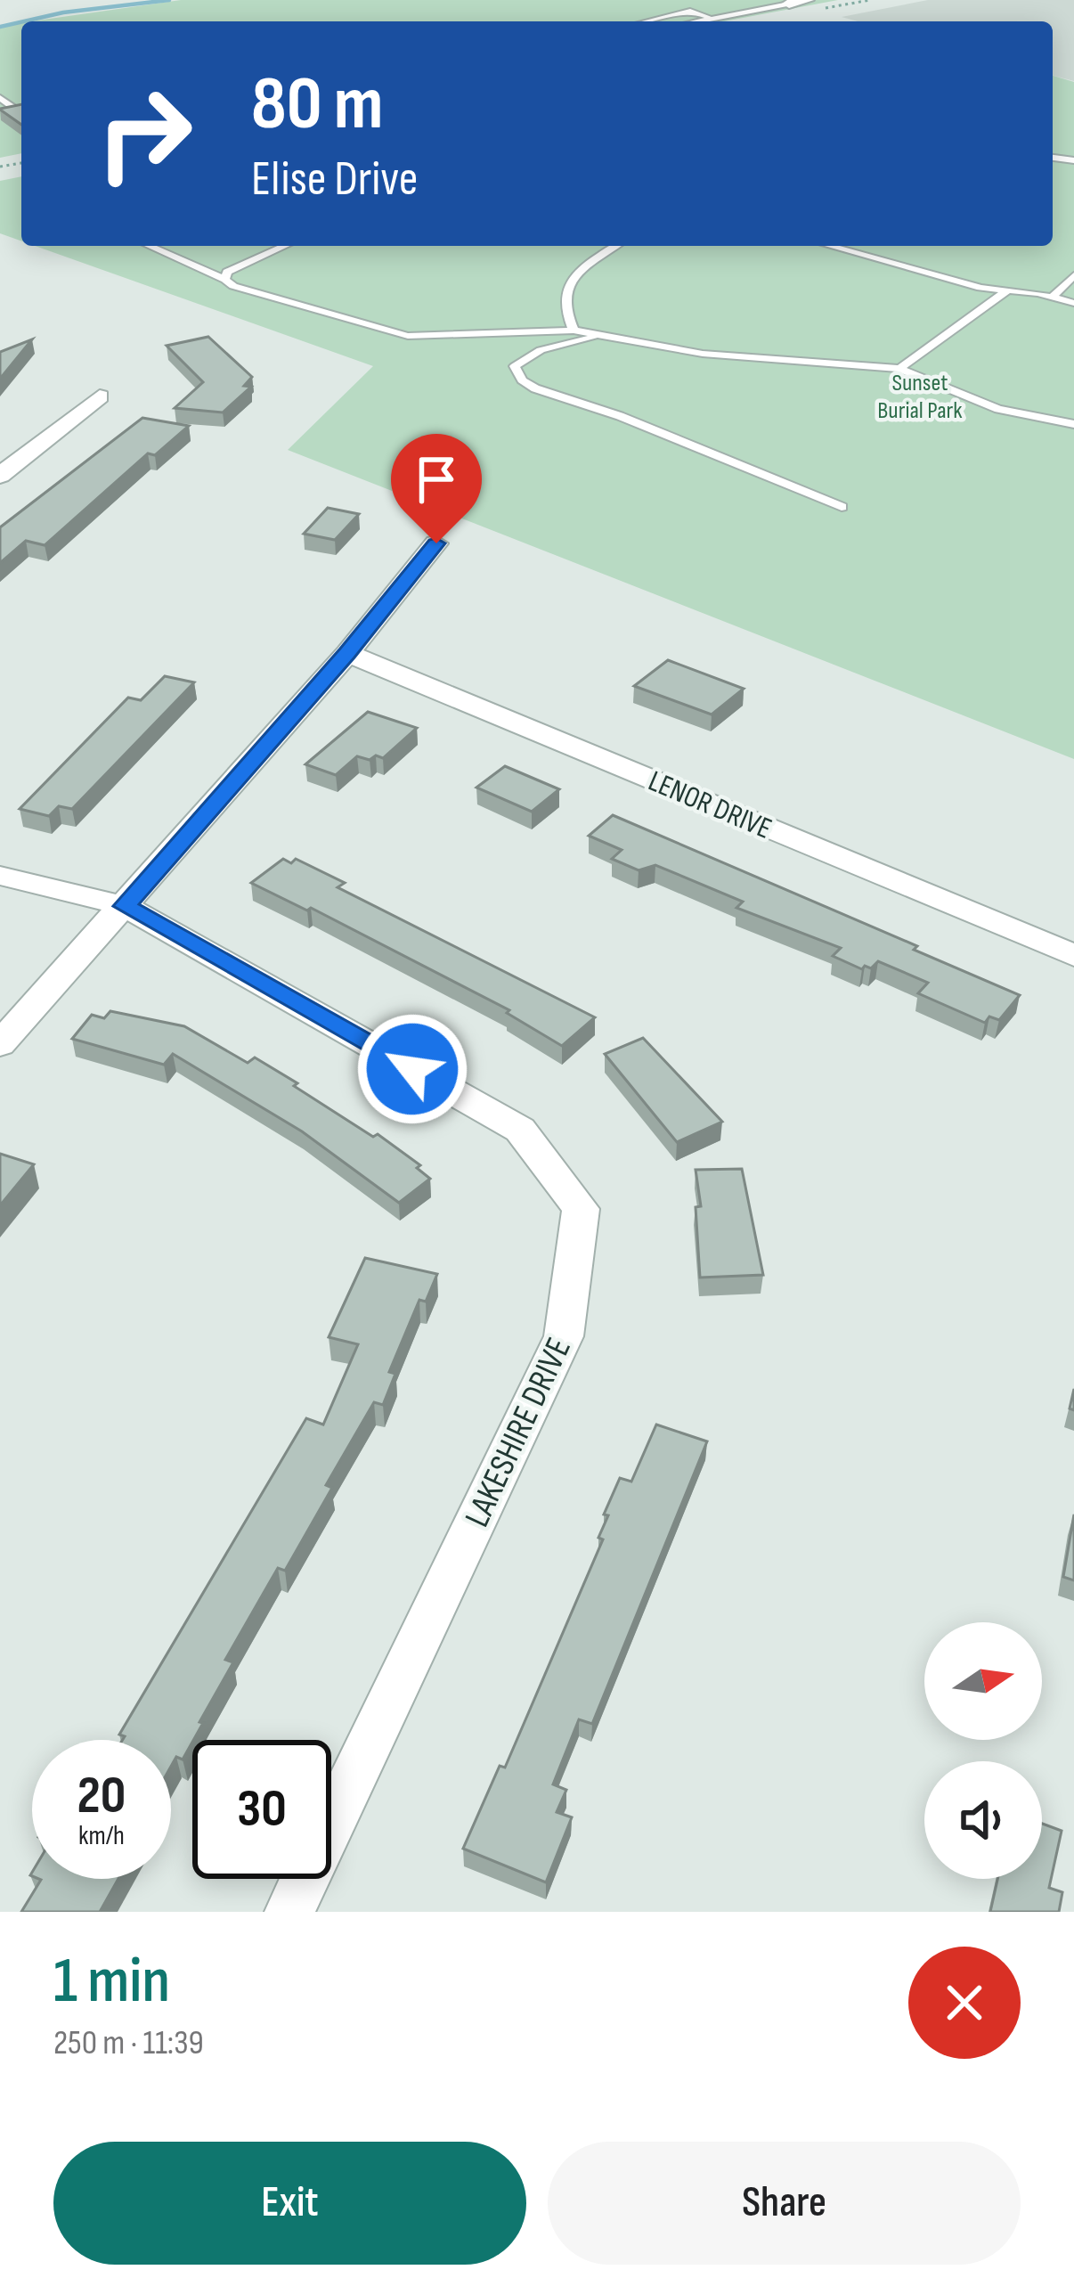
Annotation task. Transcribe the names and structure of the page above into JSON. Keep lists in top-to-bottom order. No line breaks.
{"streets":{"street":["LENOR DRIVE","LAKESHIRE DRIVE"]},"parks":["Sunset Burial Park"],"north":"right","page":{"turn":["80 m","Elise Drive"],"speed":"20 km/h","limit":"30","heading":["1 min","250 m · 11:39"],"buttons":["Exit","Share"]}}
